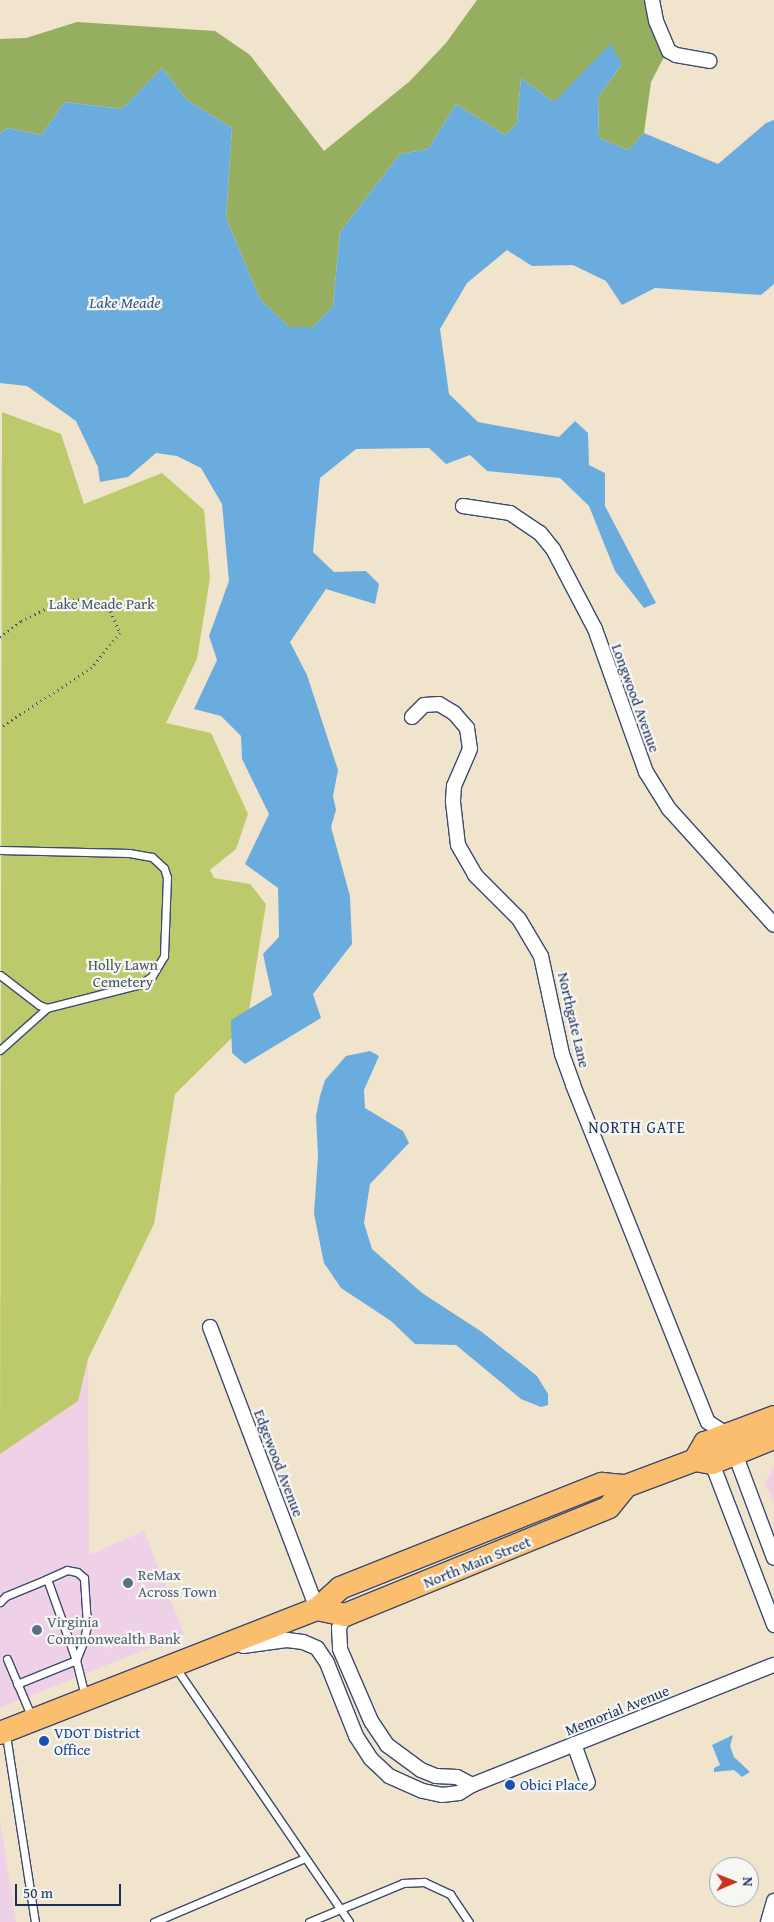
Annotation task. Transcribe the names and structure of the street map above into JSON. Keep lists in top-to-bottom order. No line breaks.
{"streets":{"main road":["North Main Street"],"street":["Longwood Avenue","Northgate Lane","Edgewood Avenue","Memorial Avenue"]},"crossings":[["Northgate Lane","North Main Street"],["Edgewood Avenue","North Main Street"],["North Main Street","Memorial Avenue"]],"districts":["NORTH GATE"],"water":["Lake Meade"],"parks":["Lake Meade Park","Holly Lawn Cemetery"],"places":["ReMax Across Town","Virginia Commonwealth Bank","VDOT District Office","Obici Place"],"scale_bar":"50 m","north":"right"}
